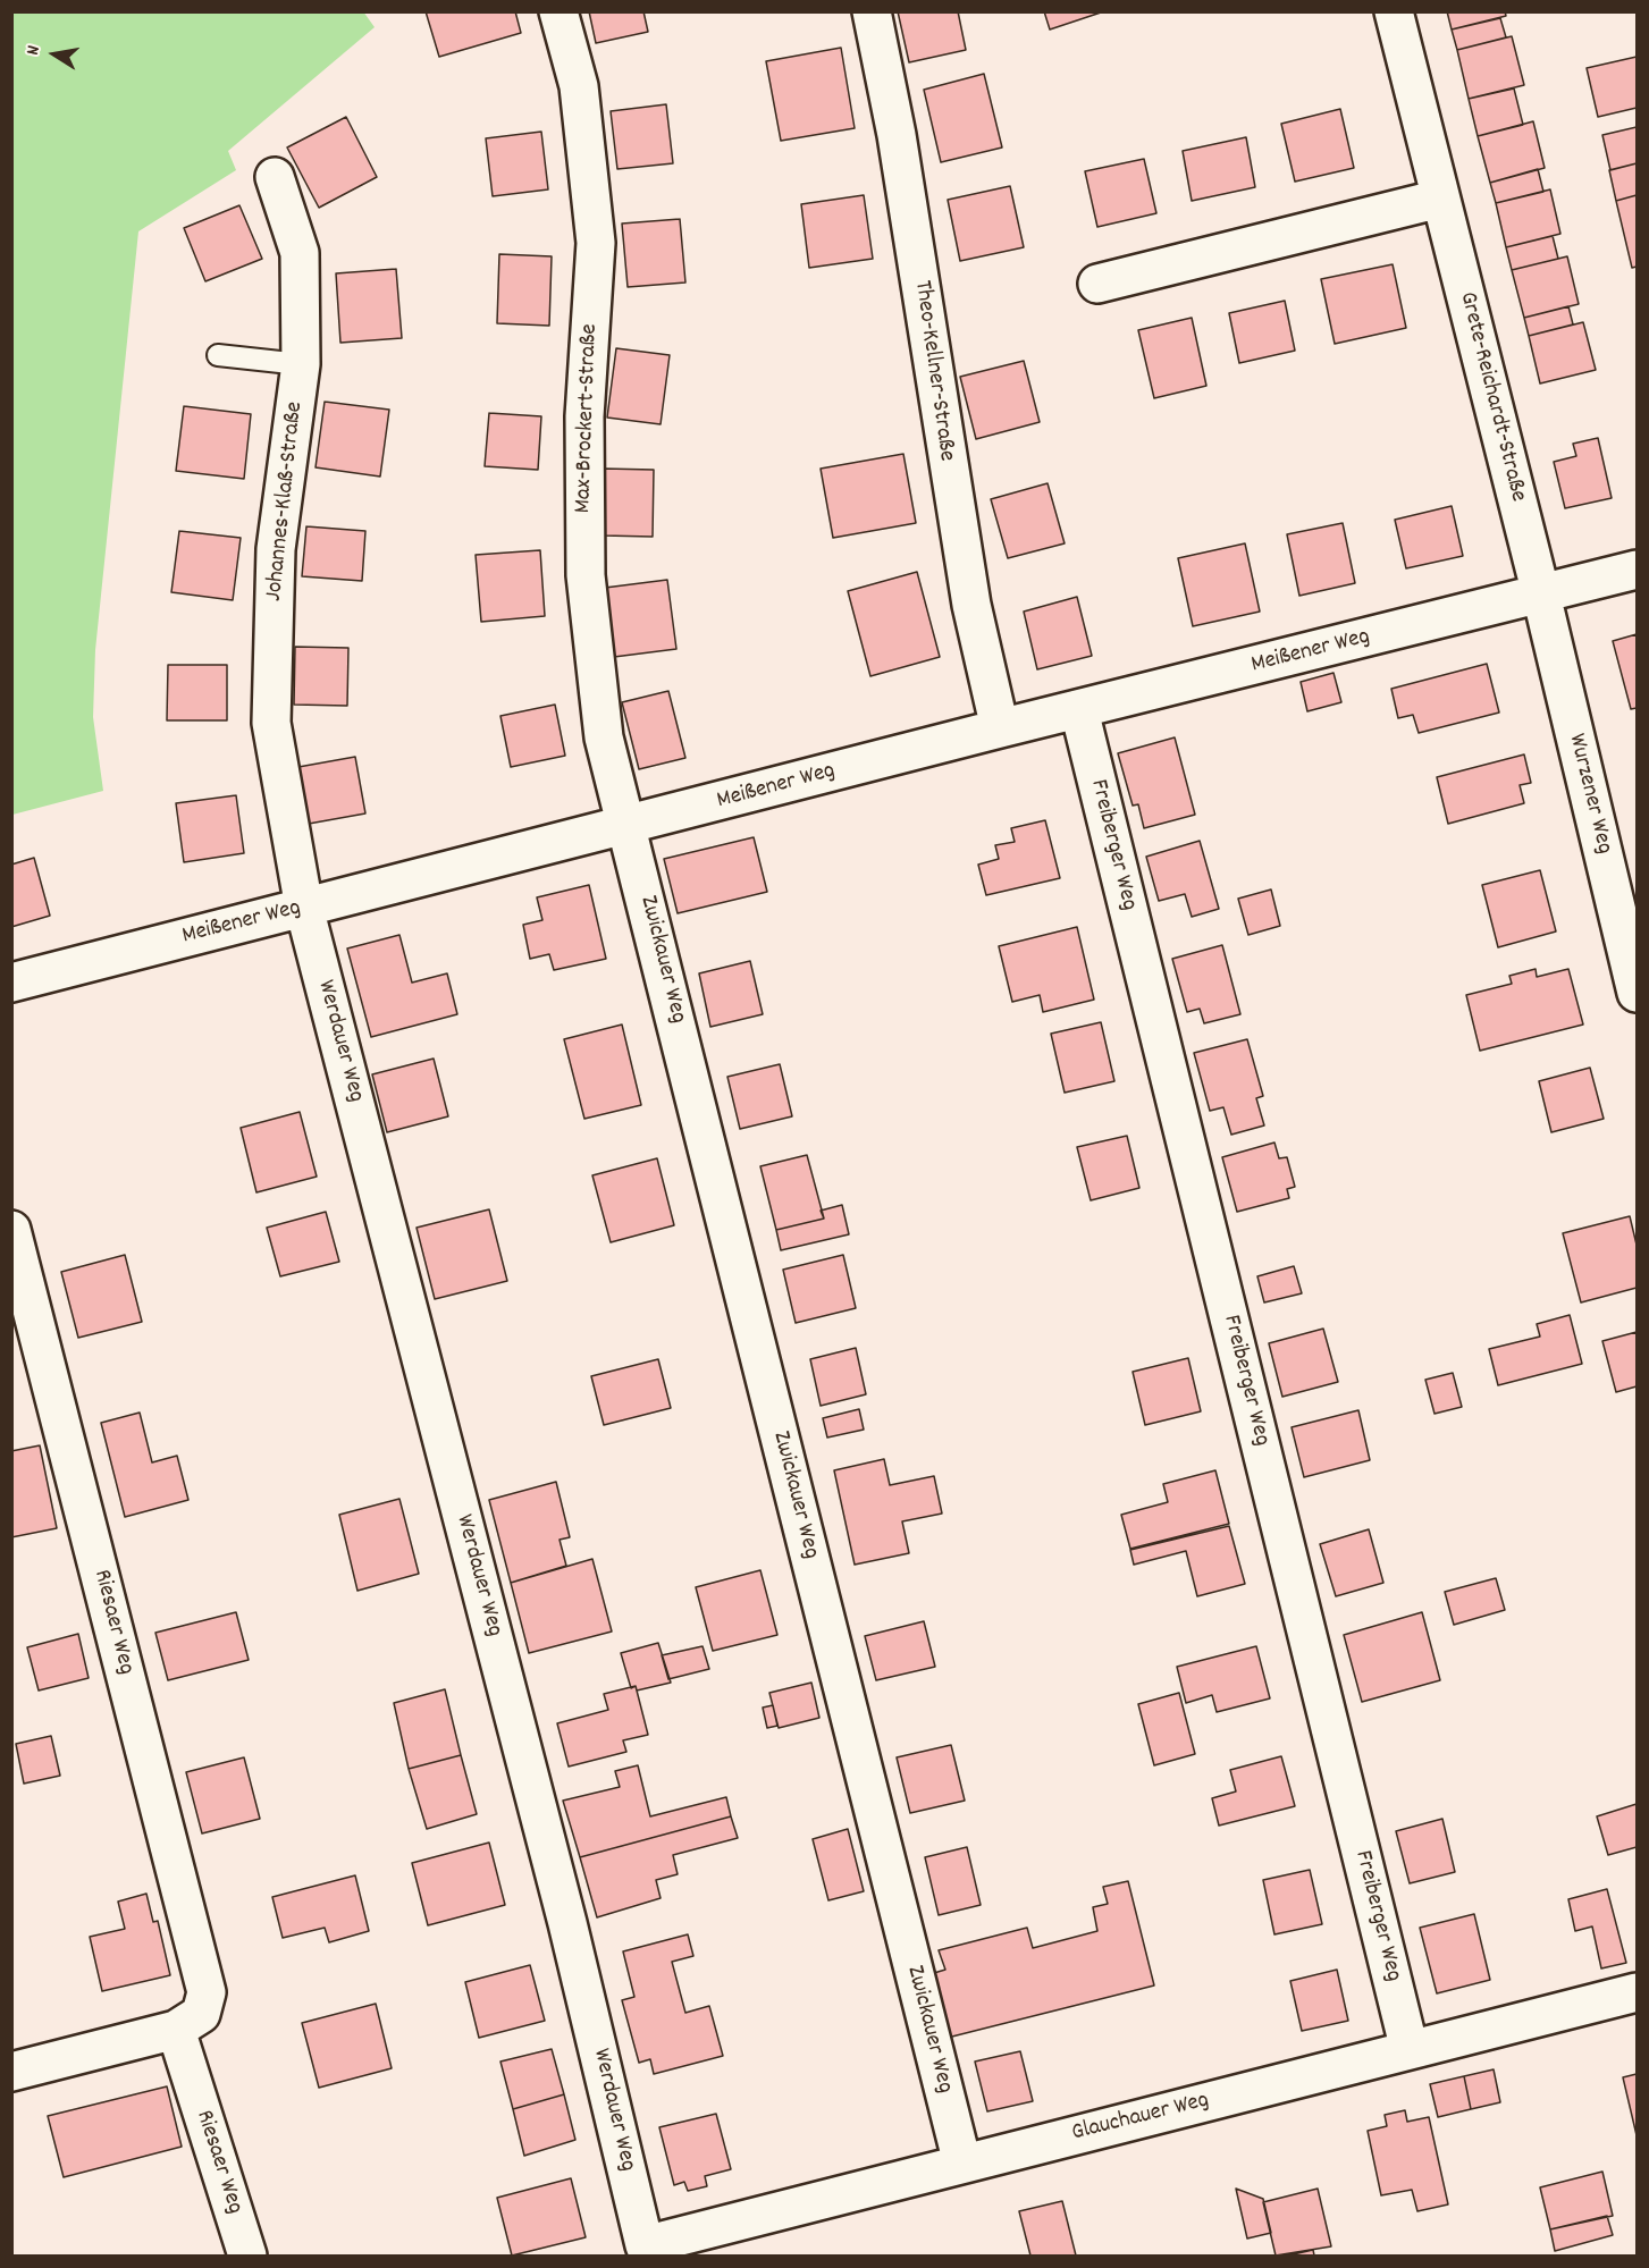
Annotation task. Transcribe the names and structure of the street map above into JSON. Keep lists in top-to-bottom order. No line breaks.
{"streets":{"street":["Theo-Kellner-Straße","Grete-Reichardt-Straße","Max-Brockert-Straße","Johannes-Klaß-Straße","Meißener Weg","Wurzener Weg","Freiberger Weg","Zwickauer Weg","Werdauer Weg","Riesaer Weg","Glauchauer Weg"]},"crossings":[["Theo-Kellner-Straße","Meißener Weg"],["Grete-Reichardt-Straße","Meißener Weg"],["Grete-Reichardt-Straße","Wurzener Weg"],["Max-Brockert-Straße","Meißener Weg"],["Max-Brockert-Straße","Zwickauer Weg"],["Johannes-Klaß-Straße","Meißener Weg"],["Johannes-Klaß-Straße","Werdauer Weg"],["Meißener Weg","Wurzener Weg"],["Meißener Weg","Freiberger Weg"],["Meißener Weg","Zwickauer Weg"],["Meißener Weg","Werdauer Weg"],["Freiberger Weg","Glauchauer Weg"],["Zwickauer Weg","Glauchauer Weg"],["Werdauer Weg","Glauchauer Weg"]],"north":"left"}
